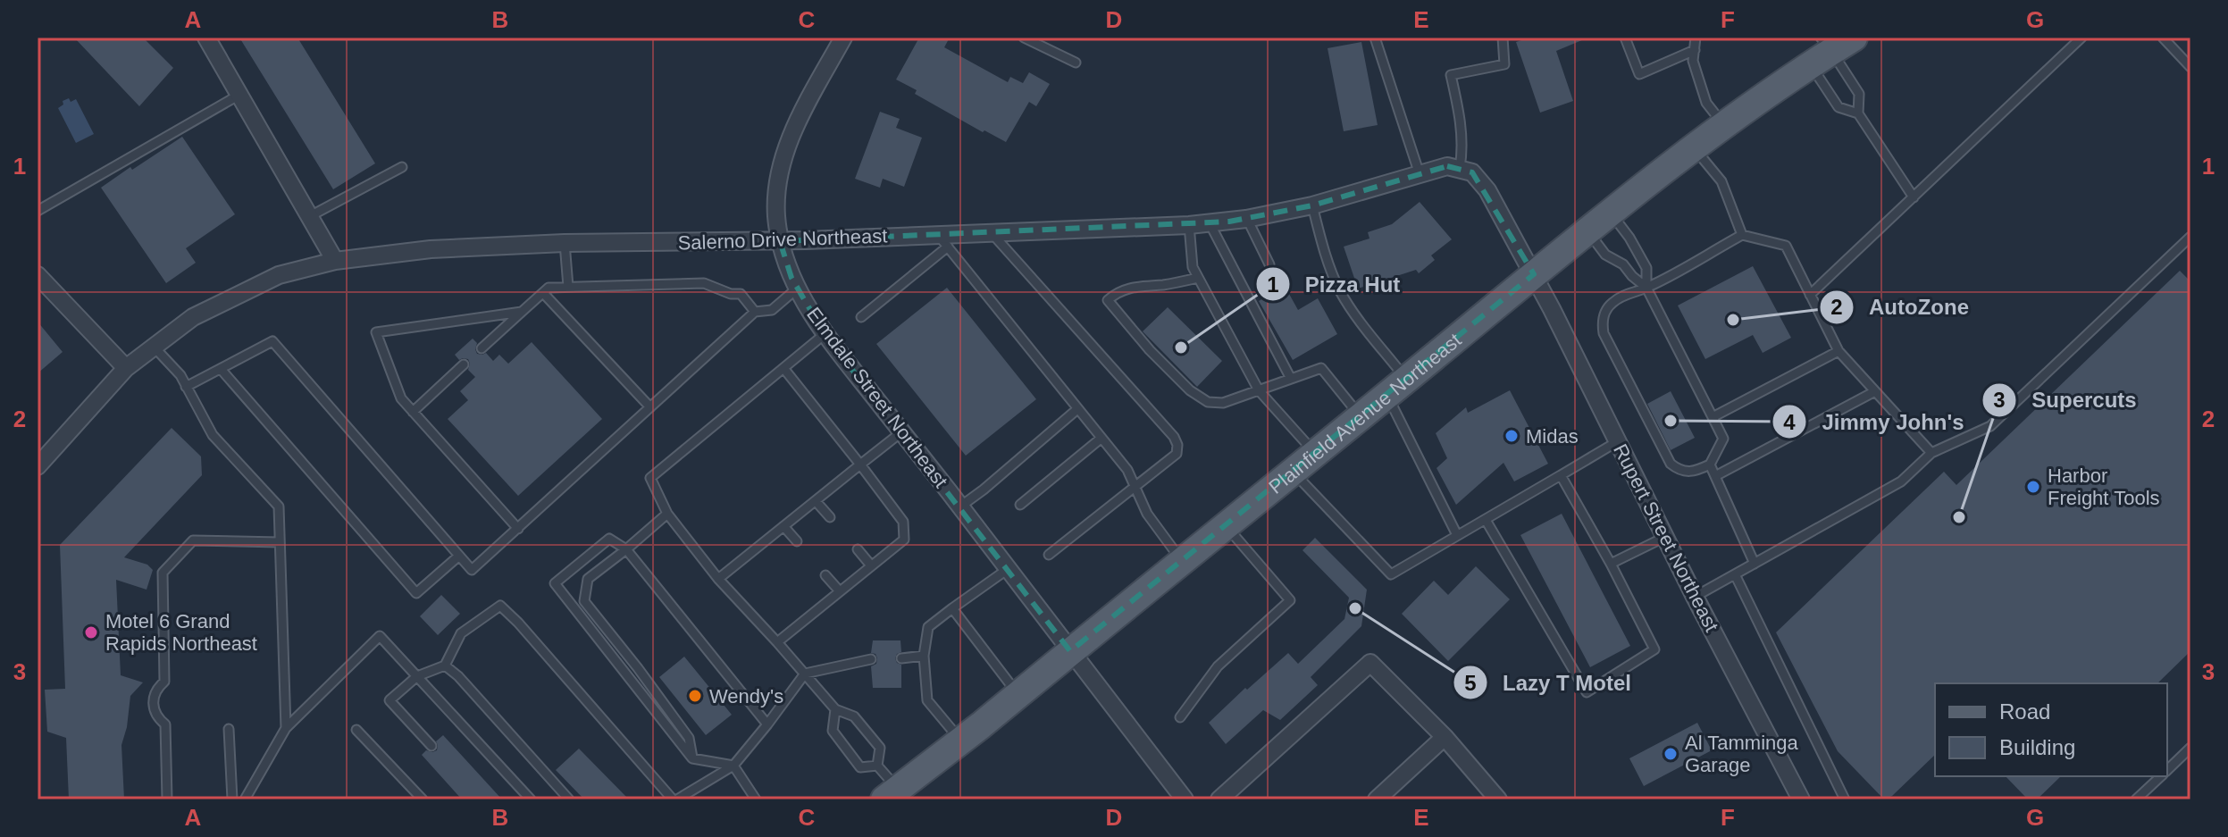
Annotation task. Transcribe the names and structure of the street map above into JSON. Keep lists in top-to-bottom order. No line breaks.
{"streets":{"main road":["Plainfield Avenue Northeast"],"street":["Salerno Drive Northeast","Elmdale Street Northeast","Rupert Street Northeast"]},"crossings":[["Salerno Drive Northeast","Elmdale Street Northeast"],["Elmdale Street Northeast","Plainfield Avenue Northeast"],["Plainfield Avenue Northeast","Rupert Street Northeast"]],"places":["AutoZone","Pizza Hut","Jimmy John's","Midas","Harbor Freight Tools","Supercuts","Lazy T Motel","Motel 6 Grand Rapids Northeast","Wendy's","Al Tamminga Garage"],"legend":["Road","Building"],"grid":{"columns":["A","B","C","D","E","F","G"],"rows":["1","2","3"]}}
